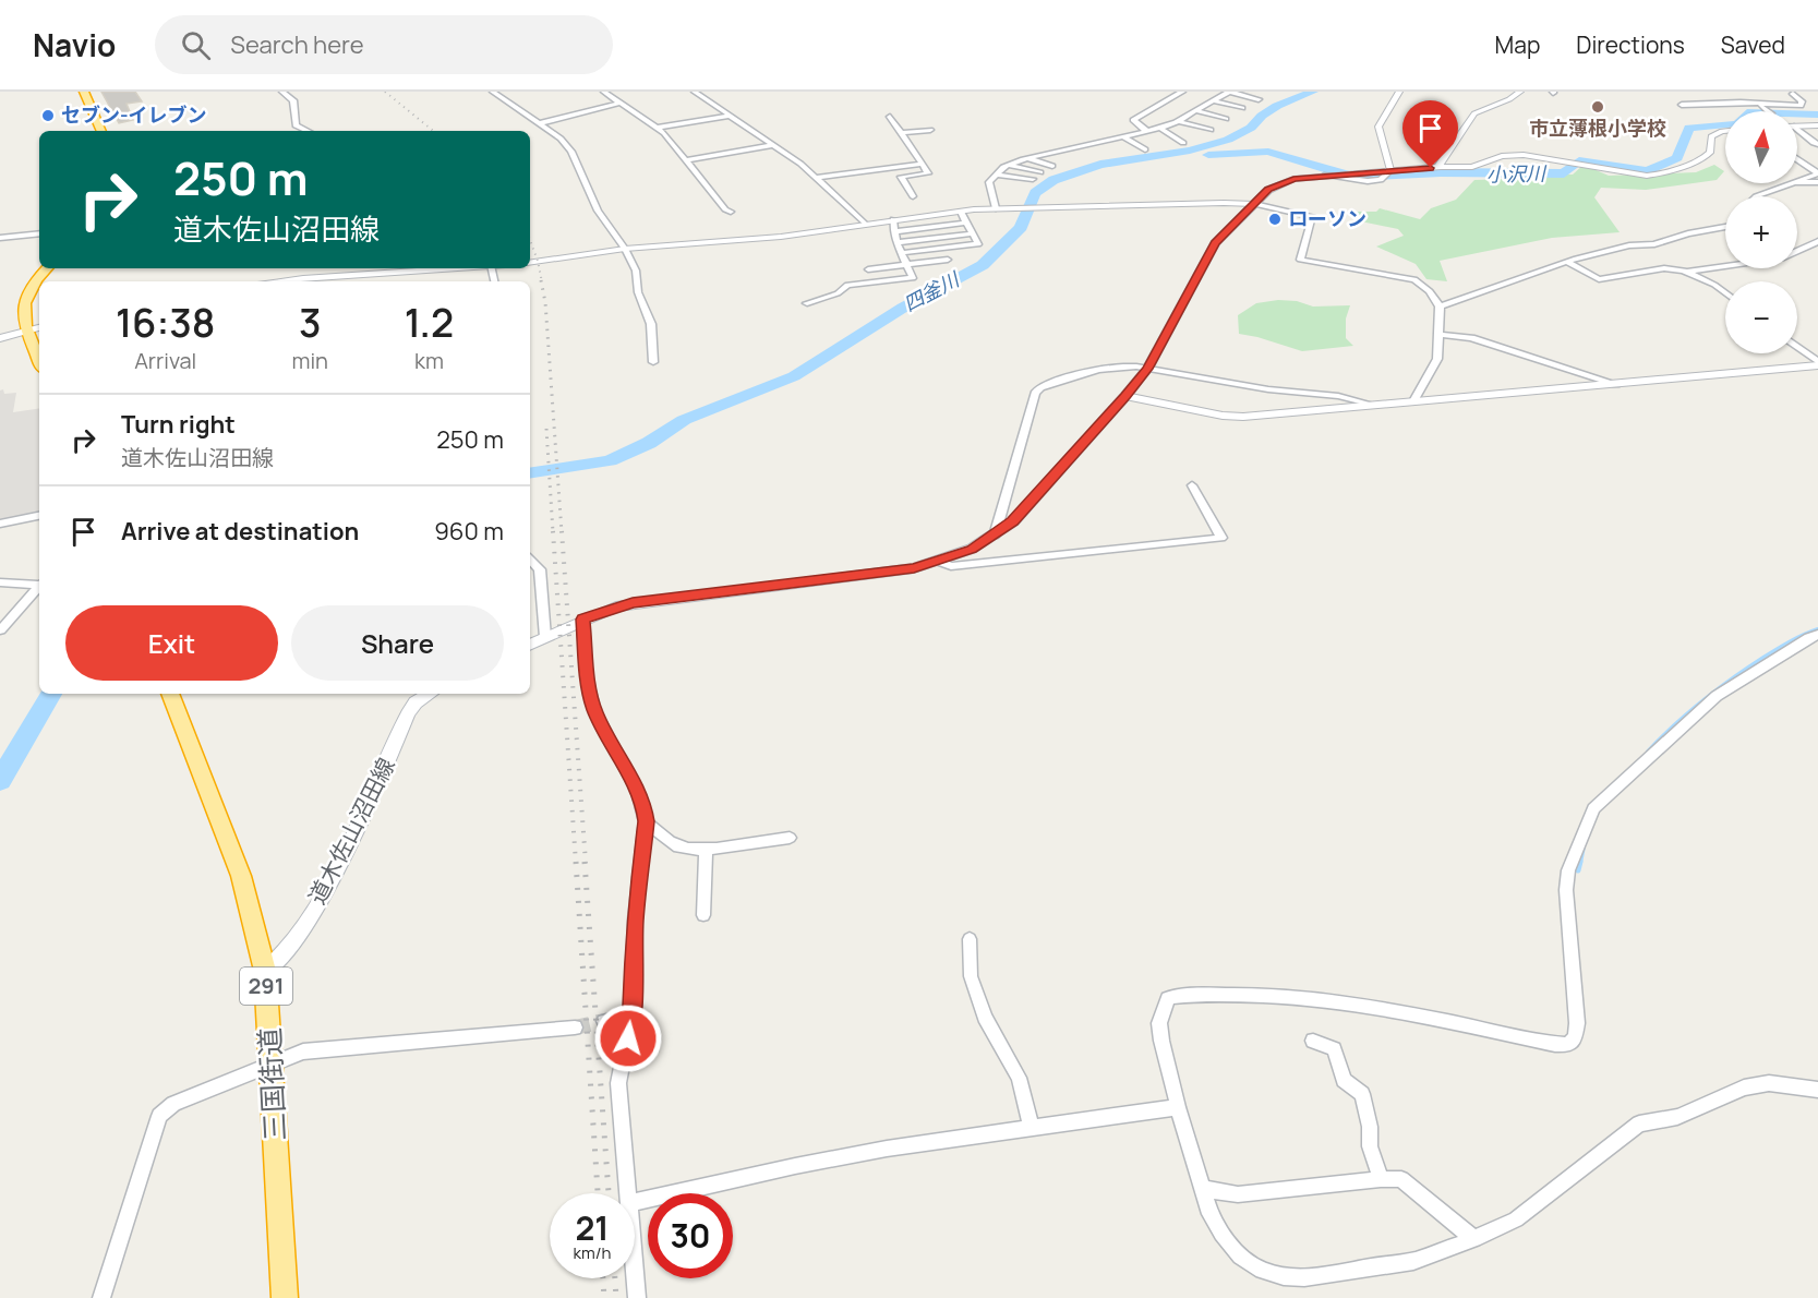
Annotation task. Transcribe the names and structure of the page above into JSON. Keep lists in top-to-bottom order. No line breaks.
{"streets":{"highway":["291","三国街道"],"main road":["道木佐山沼田線"]},"crossings":[["道木佐山沼田線","三国街道"]],"water":["小沢川","四釜川"],"places":["市立薄根小学校","セブン-イレブン","ローソン"],"north":"top","page":{"header":"Navio","search":"Search here","nav":["Map","Directions","Saved"],"map_buttons":["+","−"],"turn":["250 m","道木佐山沼田線"],"eta":["16:38","Arrival","3","min","1.2","km"],"list":[{"name":"Turn right","note":"道木佐山沼田線","value":"250 m"},{"name":"Arrive at destination","value":"960 m"}],"buttons":["Exit","Share"],"speed":"21 km/h","limit":"30"}}
